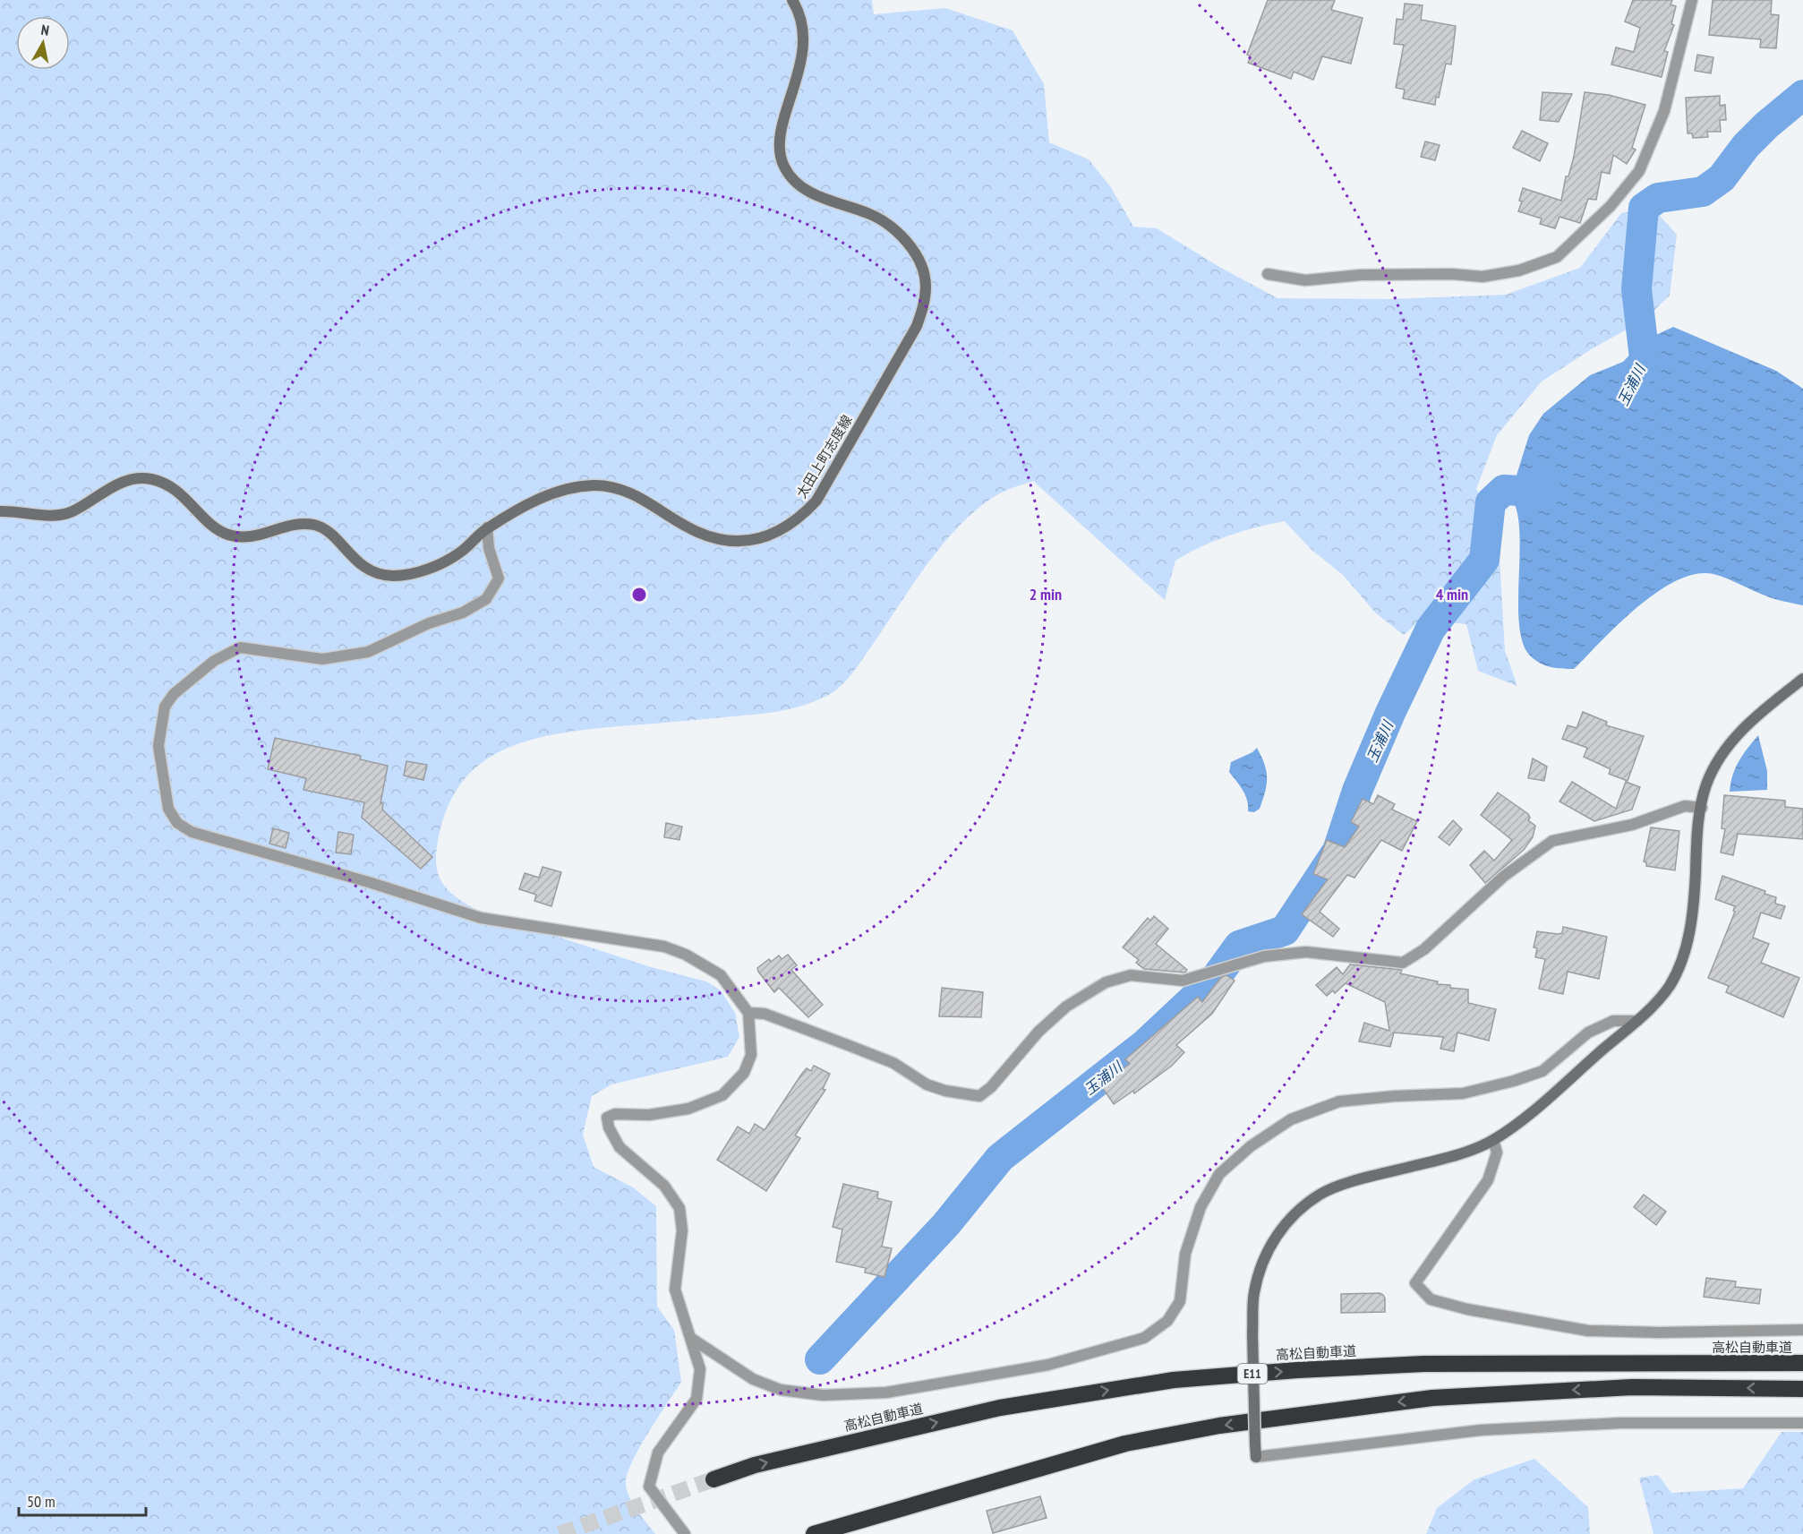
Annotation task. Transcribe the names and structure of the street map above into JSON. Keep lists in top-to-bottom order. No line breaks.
{"streets":{"highway":["高松自動車道","E11"],"main road":["太田上町志度線"]},"water":["玉浦川"],"scale_bar":"50 m","north":"top","rings":["2 min","4 min"]}
